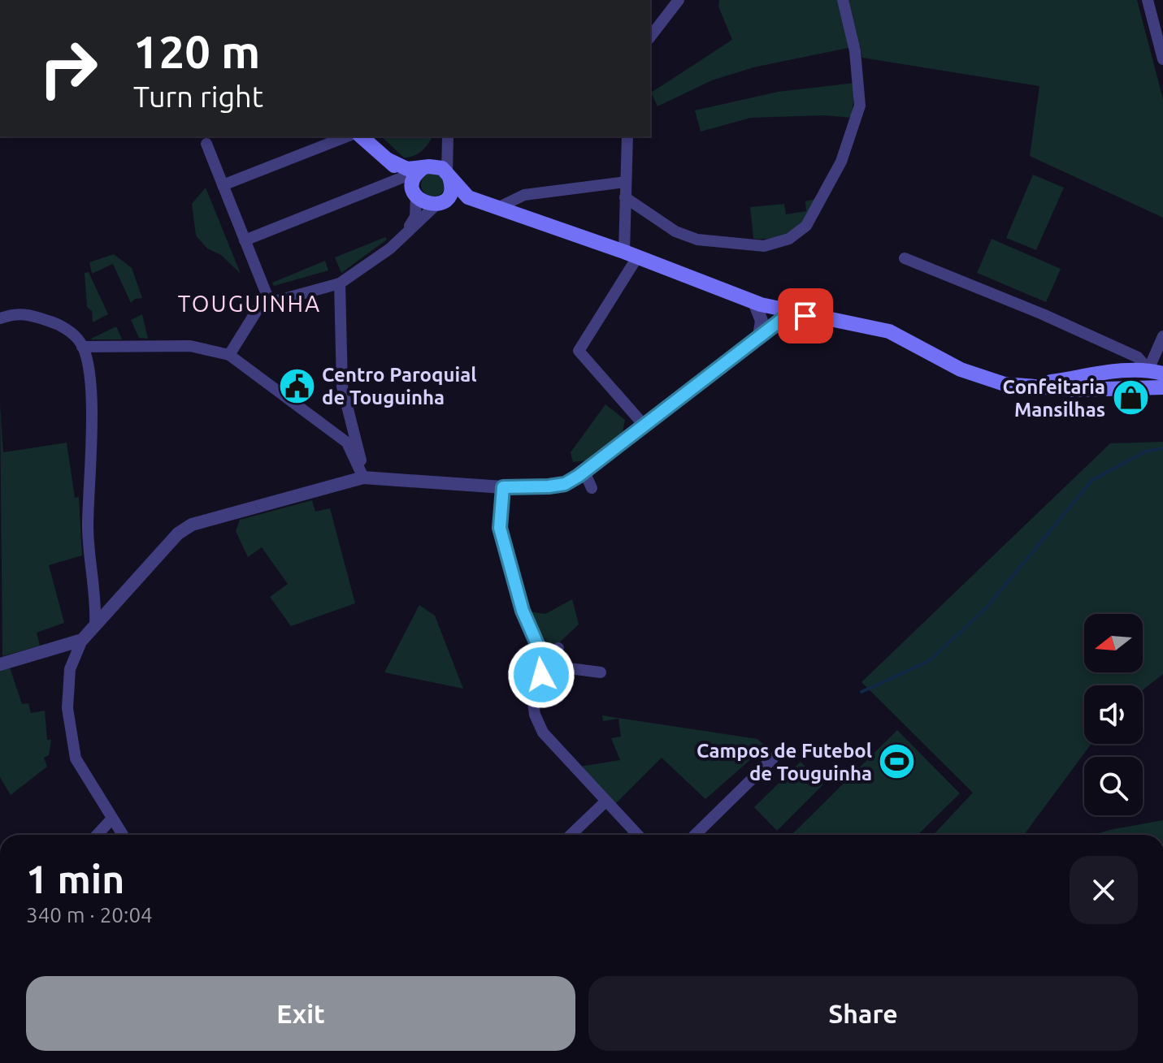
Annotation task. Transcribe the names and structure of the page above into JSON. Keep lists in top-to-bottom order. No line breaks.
{"districts":["TOUGUINHA"],"places":{"public building":["Centro Paroquial de Touguinha"],"shop":["Confeitaria Mansilhas"],"sports":["Campos de Futebol de Touguinha"]},"north":"left","page":{"turn":["120 m","Turn right"],"heading":["1 min","340 m · 20:04"],"buttons":["Exit","Share"]}}
